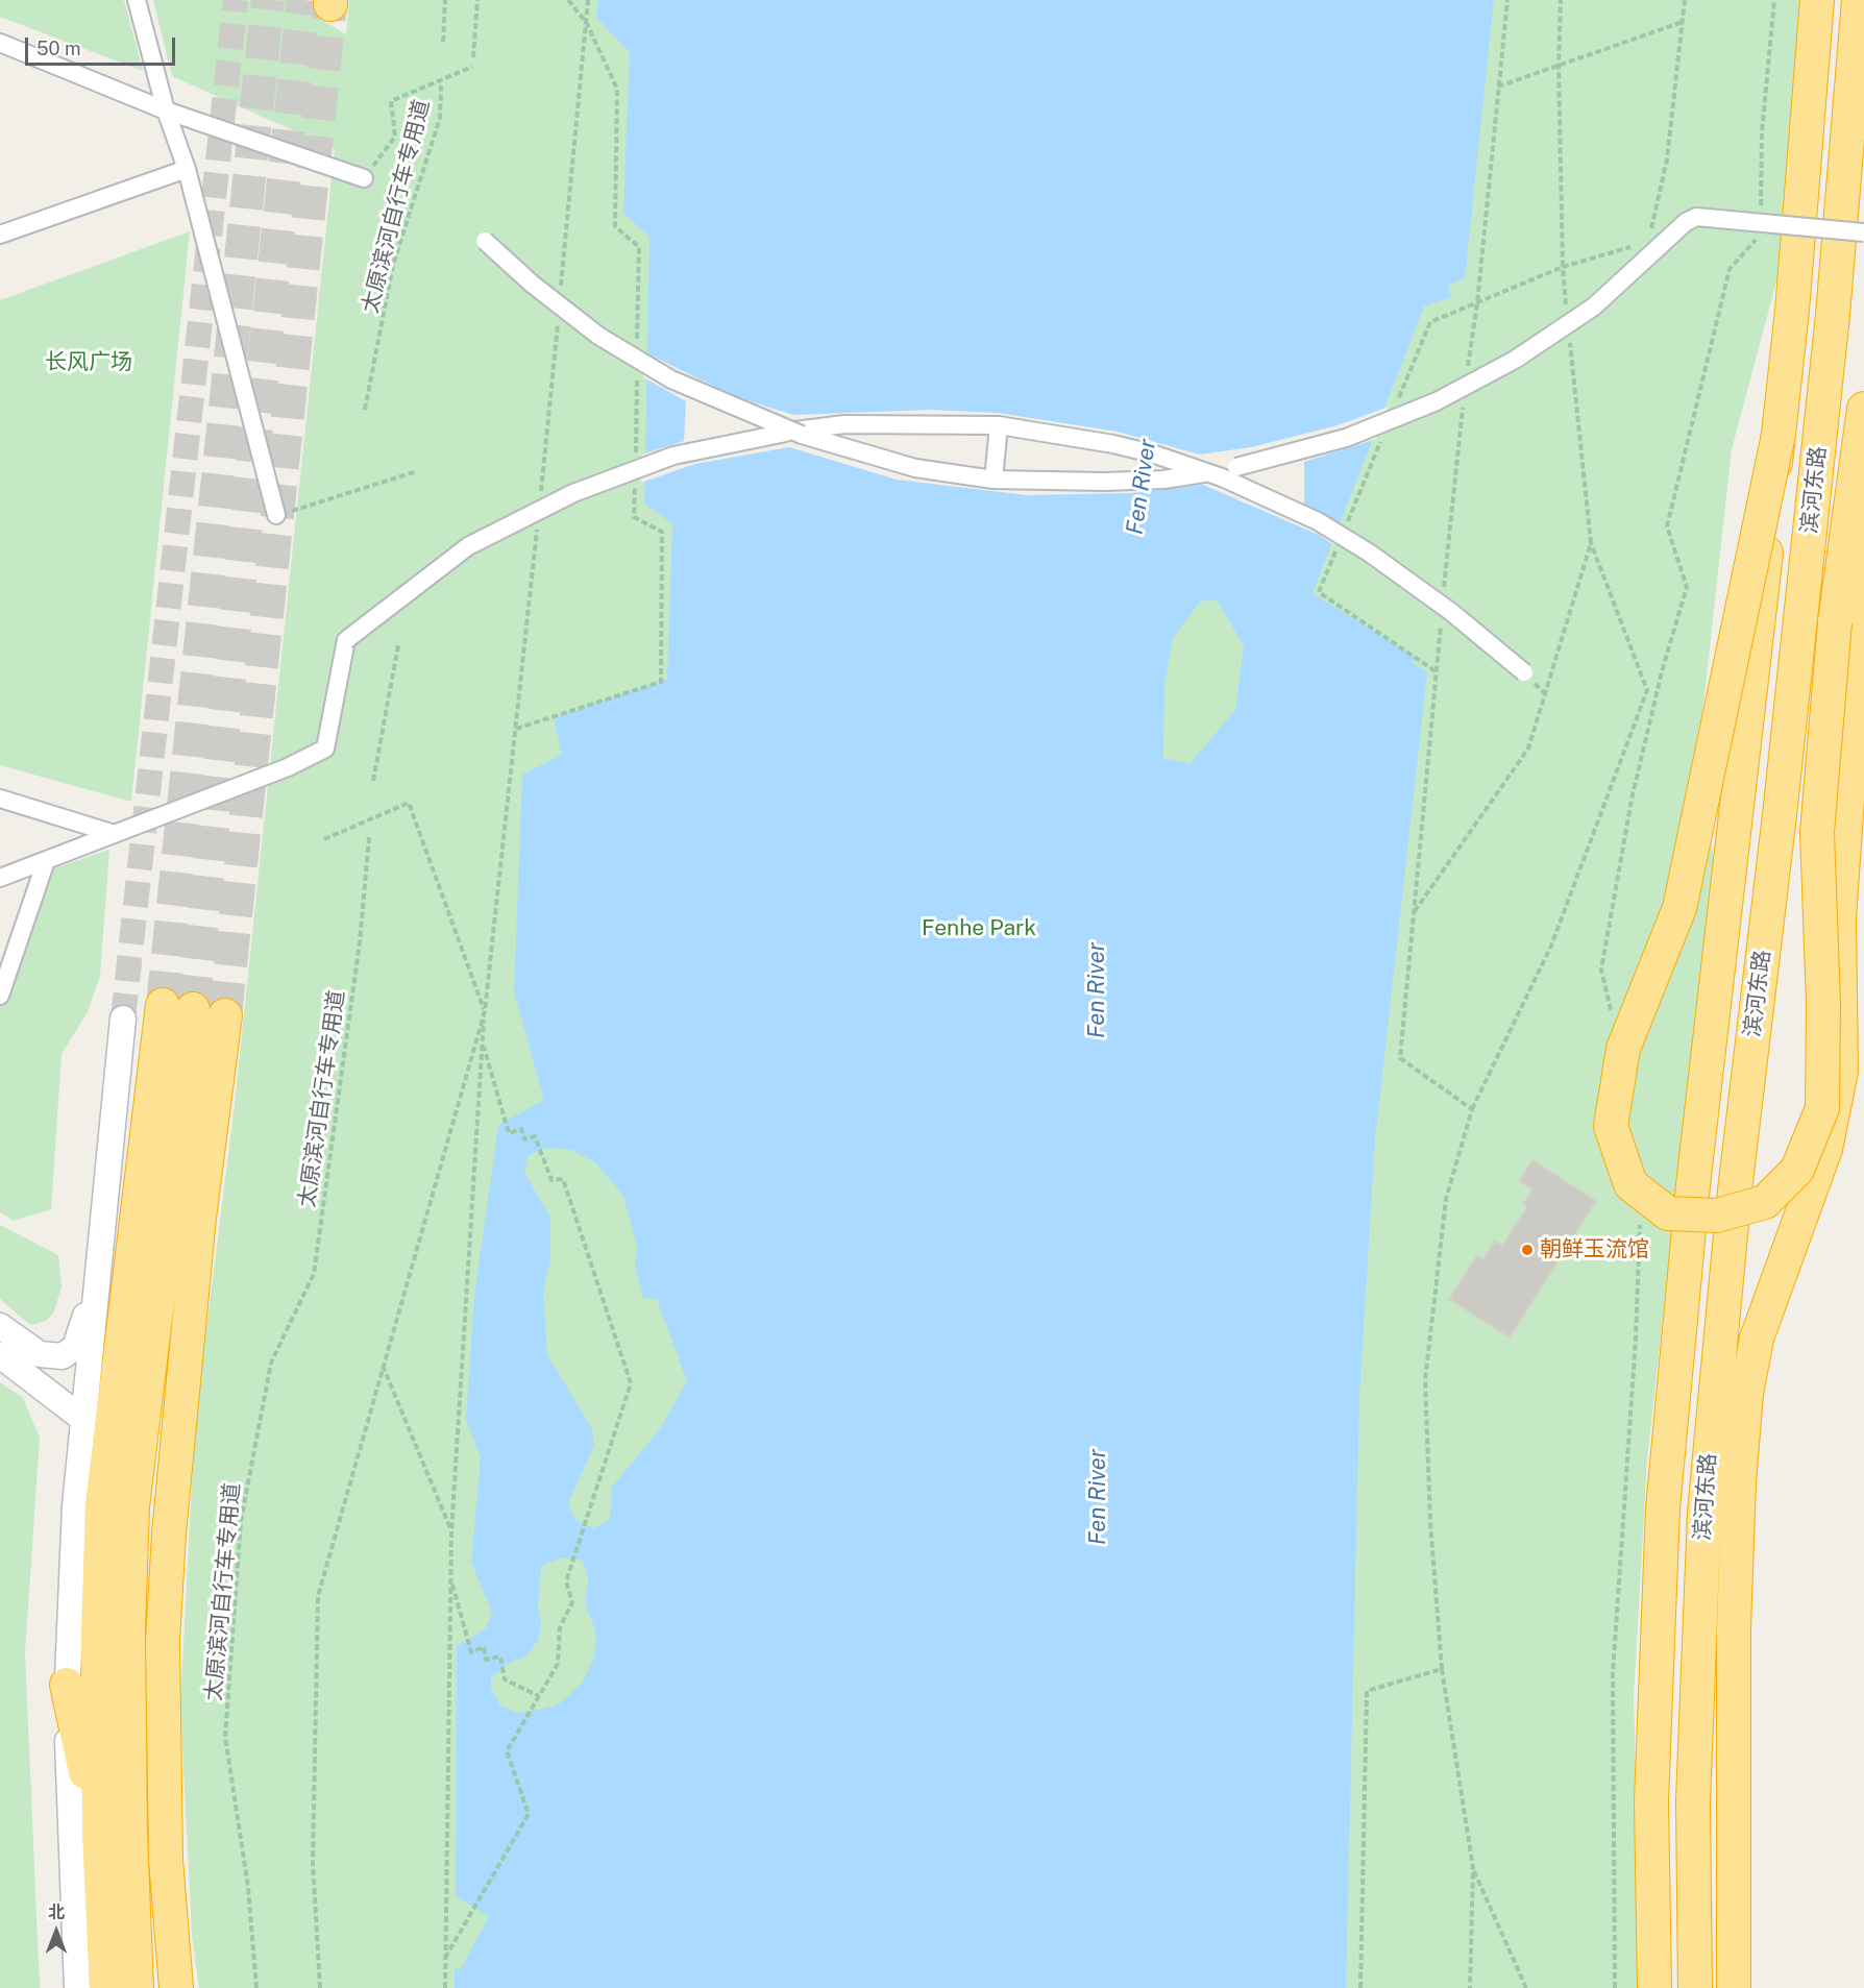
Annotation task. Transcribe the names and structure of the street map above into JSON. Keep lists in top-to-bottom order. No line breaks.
{"streets":{"highway":["滨河东路"],"path":["太原滨河自行车专用道"]},"water":["Fen River"],"parks":["长风广场","Fenhe Park"],"places":["朝鲜玉流馆"],"scale_bar":"50 m","north":"top"}
